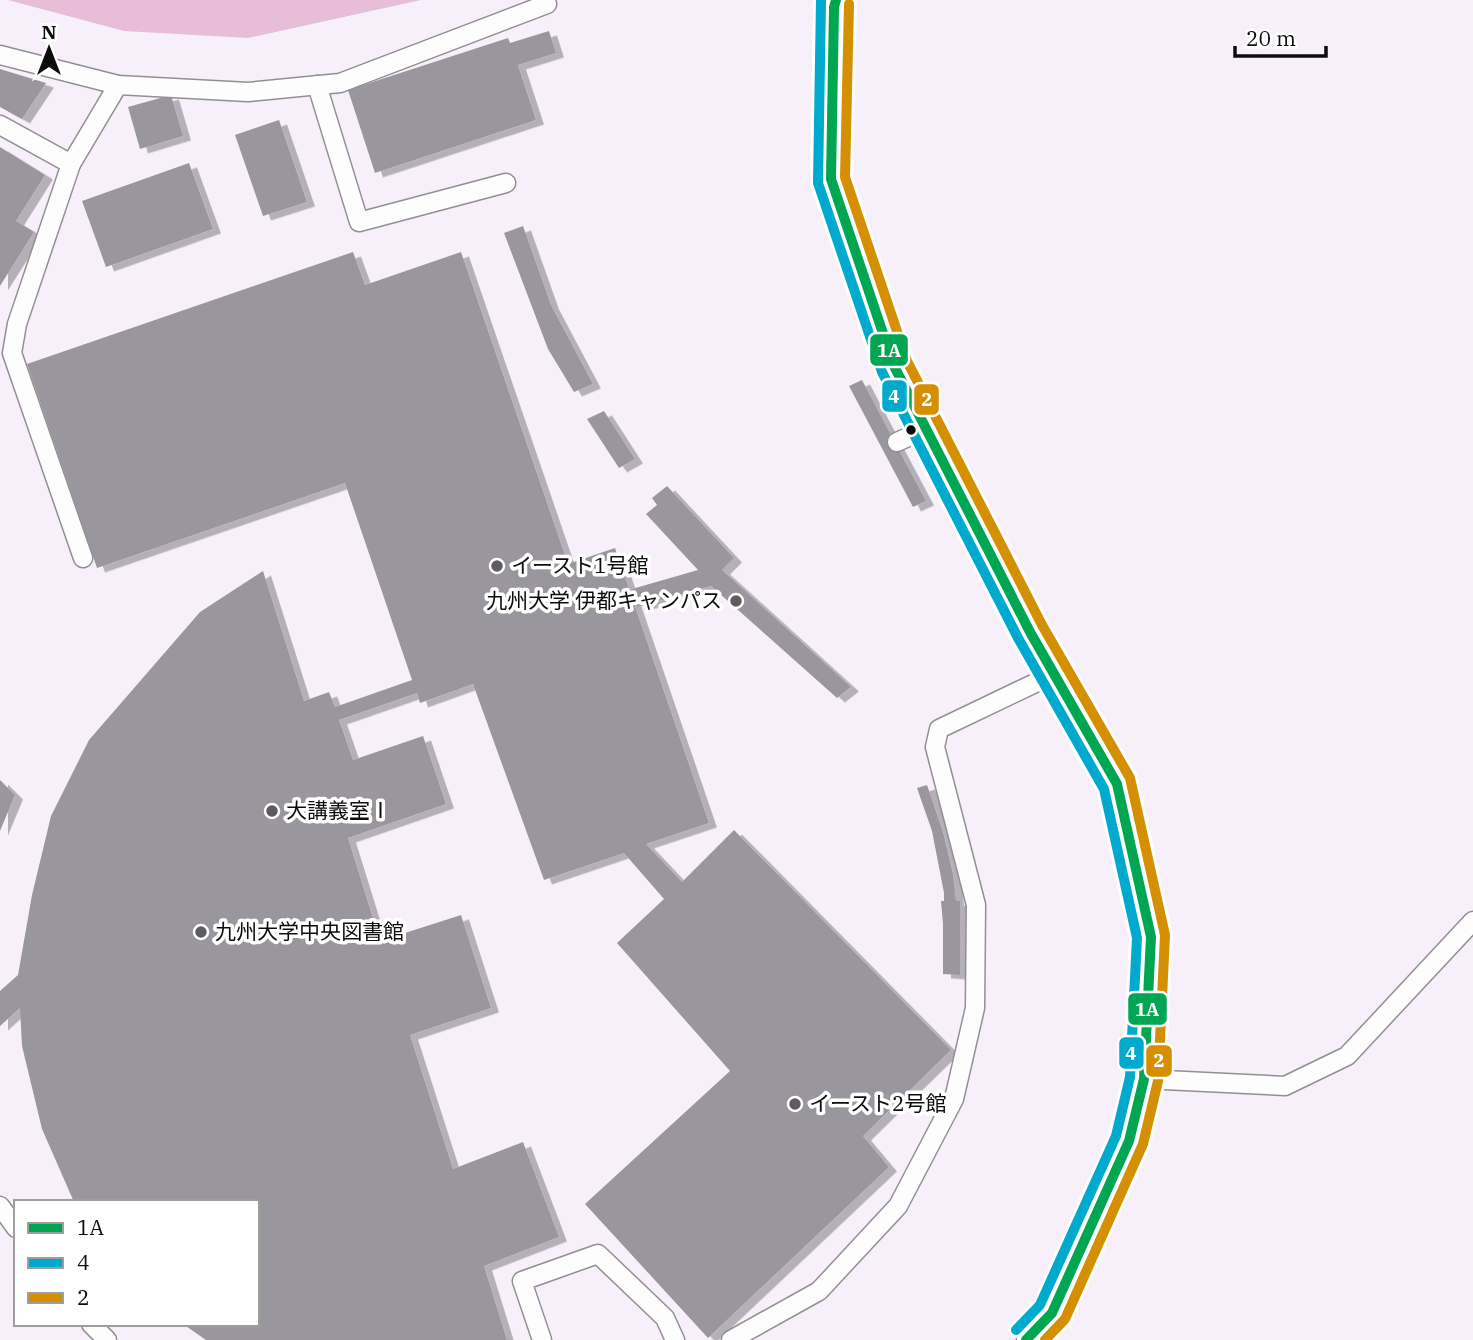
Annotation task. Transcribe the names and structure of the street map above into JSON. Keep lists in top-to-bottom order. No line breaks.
{"places":["イースト1号館","九州大学 伊都キャンパス","大講義室Ⅰ","九州大学中央図書館","イースト2号館"],"lines":["transit line 1A","transit line 4","transit line 2"],"legend":["1A","4","2"],"scale_bar":"20 m","north":"top"}
